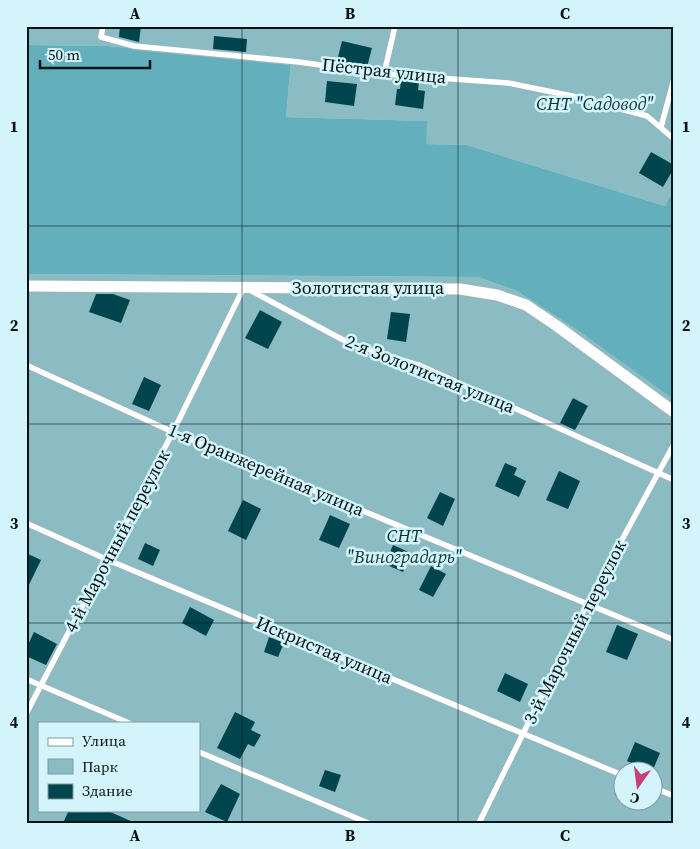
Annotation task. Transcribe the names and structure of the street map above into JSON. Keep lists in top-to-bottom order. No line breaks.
{"streets":{"street":["Золотистая улица"],"lane":["Пёстрая улица","2-я Золотистая улица","1-я Оранжерейная улица","4-й Марочный переулок","3-й Марочный переулок","Искристая улица"]},"crossings":[["Золотистая улица","2-я Золотистая улица"],["Золотистая улица","4-й Марочный переулок"],["2-я Золотистая улица","4-й Марочный переулок"],["2-я Золотистая улица","3-й Марочный переулок"],["1-я Оранжерейная улица","4-й Марочный переулок"],["1-я Оранжерейная улица","3-й Марочный переулок"],["4-й Марочный переулок","Искристая улица"],["3-й Марочный переулок","Искристая улица"]],"parks":["СНТ \"Садовод\"","СНТ \"Виноградарь\""],"legend":["Улица","Парк","Здание"],"scale_bar":"50 m","north":"bottom","grid":{"columns":["A","B","C"],"rows":["1","2","3","4"]}}
